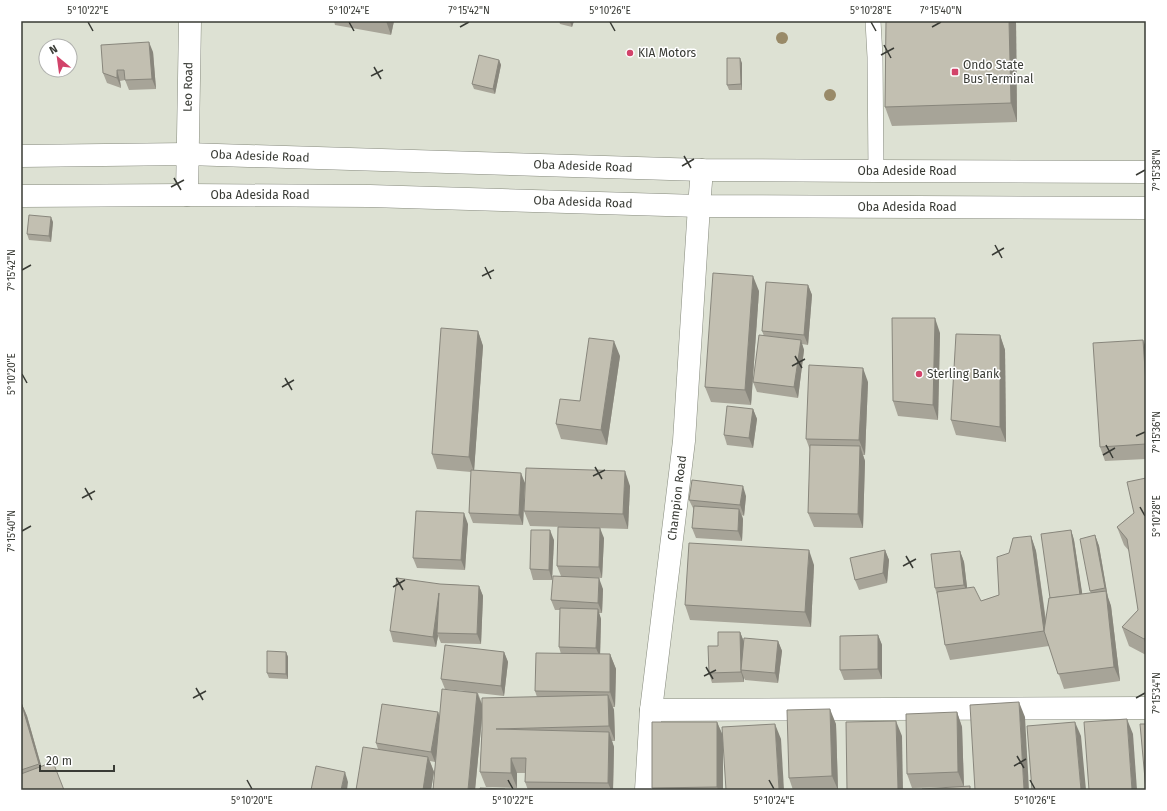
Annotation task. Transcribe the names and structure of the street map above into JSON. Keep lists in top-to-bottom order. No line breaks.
{"streets":{"main road":["Leo Road","Oba Adeside Road","Oba Adesida Road","Champion Road"]},"crossings":[["Leo Road","Oba Adeside Road"],["Leo Road","Oba Adesida Road"],["Oba Adeside Road","Champion Road"],["Oba Adesida Road","Champion Road"]],"places":{"other":["KIA Motors","Sterling Bank"],"transit":["Ondo State Bus Terminal"]},"scale_bar":"20 m","north":"top left","coordinates":["5°10'22\"E","5°10'24\"E","7°15'42\"N","5°10'26\"E","5°10'28\"E","7°15'40\"N","7°15'38\"N","5°10'20\"E","7°15'36\"N","7°15'34\"N"]}
